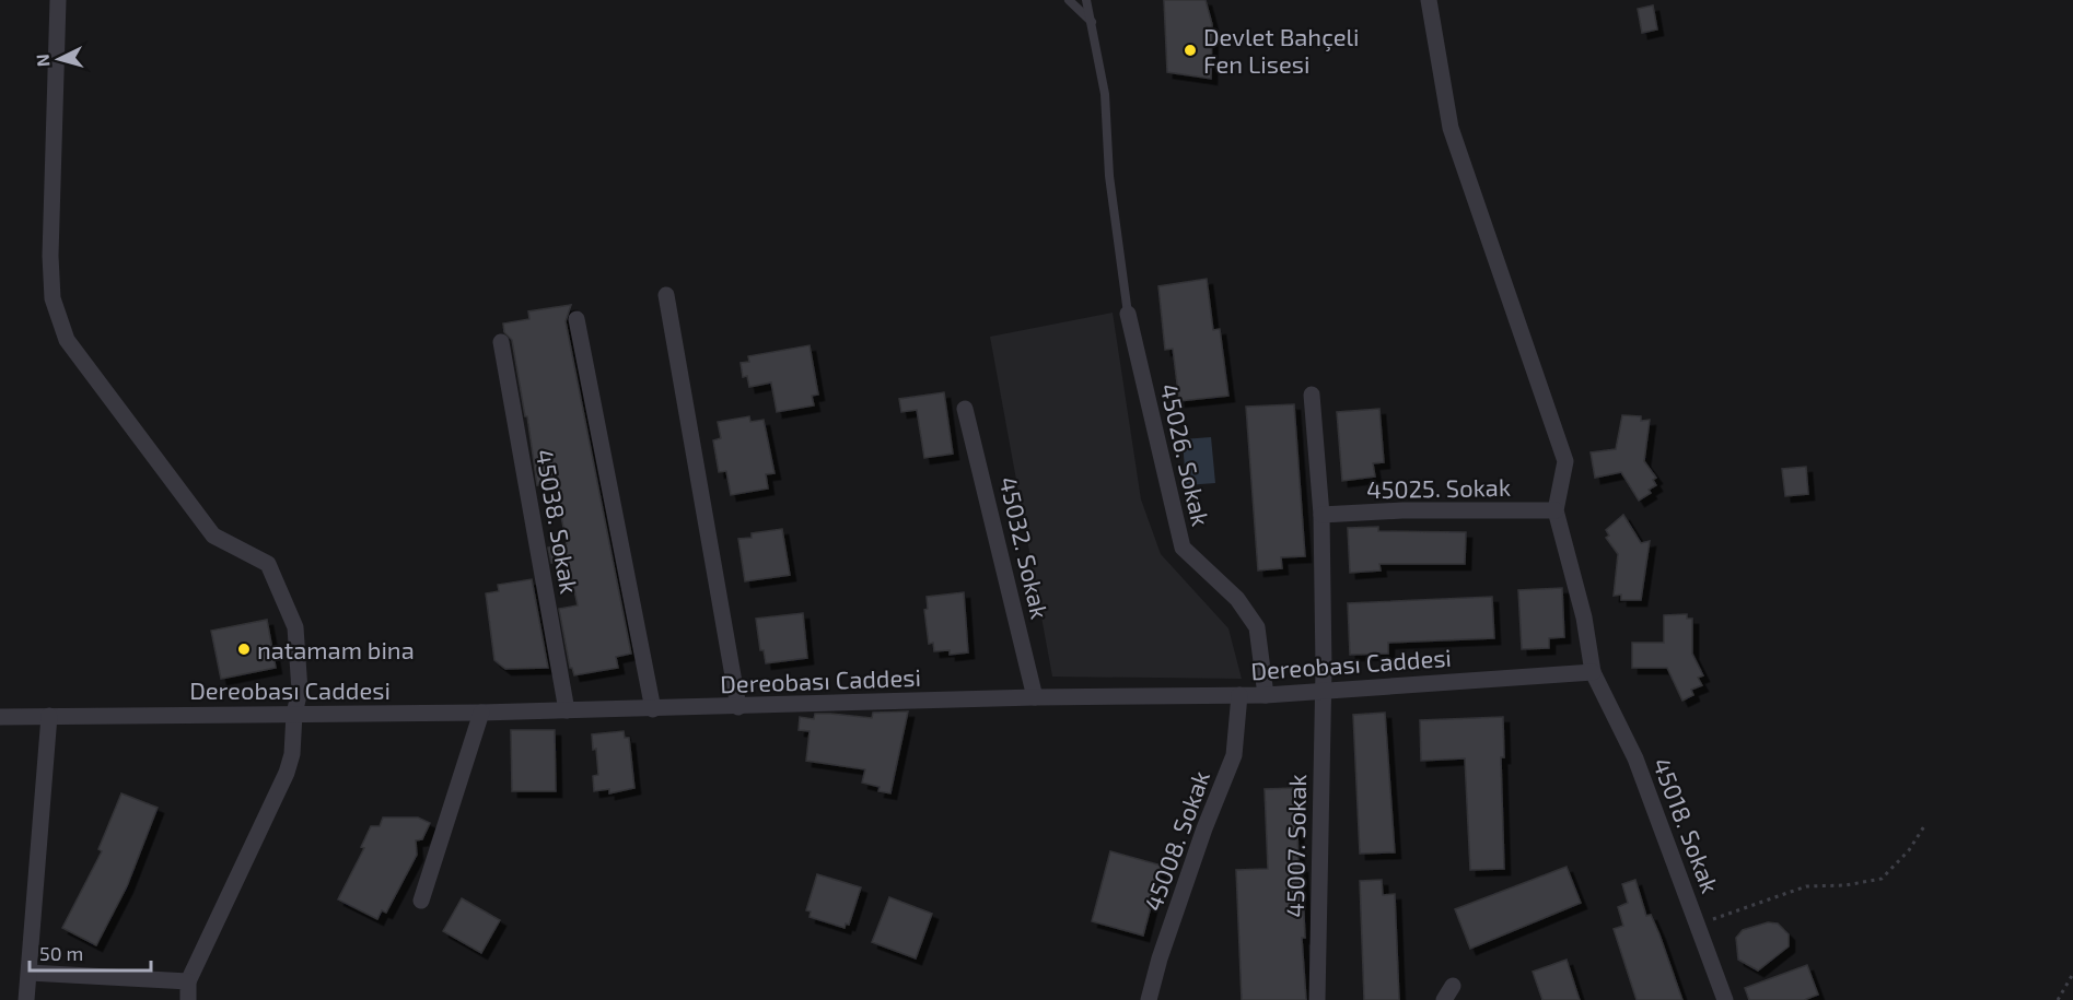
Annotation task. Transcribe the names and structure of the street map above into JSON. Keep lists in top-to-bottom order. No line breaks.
{"streets":{"street":["45026. Sokak","45025. Sokak","45038. Sokak","45032. Sokak","Dereobası Caddesi","45018. Sokak","45008. Sokak","45007. Sokak"]},"crossings":[["45026. Sokak","Dereobası Caddesi"],["45025. Sokak","45018. Sokak"],["45038. Sokak","Dereobası Caddesi"],["45032. Sokak","Dereobası Caddesi"],["Dereobası Caddesi","45018. Sokak"],["Dereobası Caddesi","45008. Sokak"],["Dereobası Caddesi","45007. Sokak"]],"places":["Devlet Bahçeli Fen Lisesi","natamam bina"],"scale_bar":"50 m","north":"left"}
